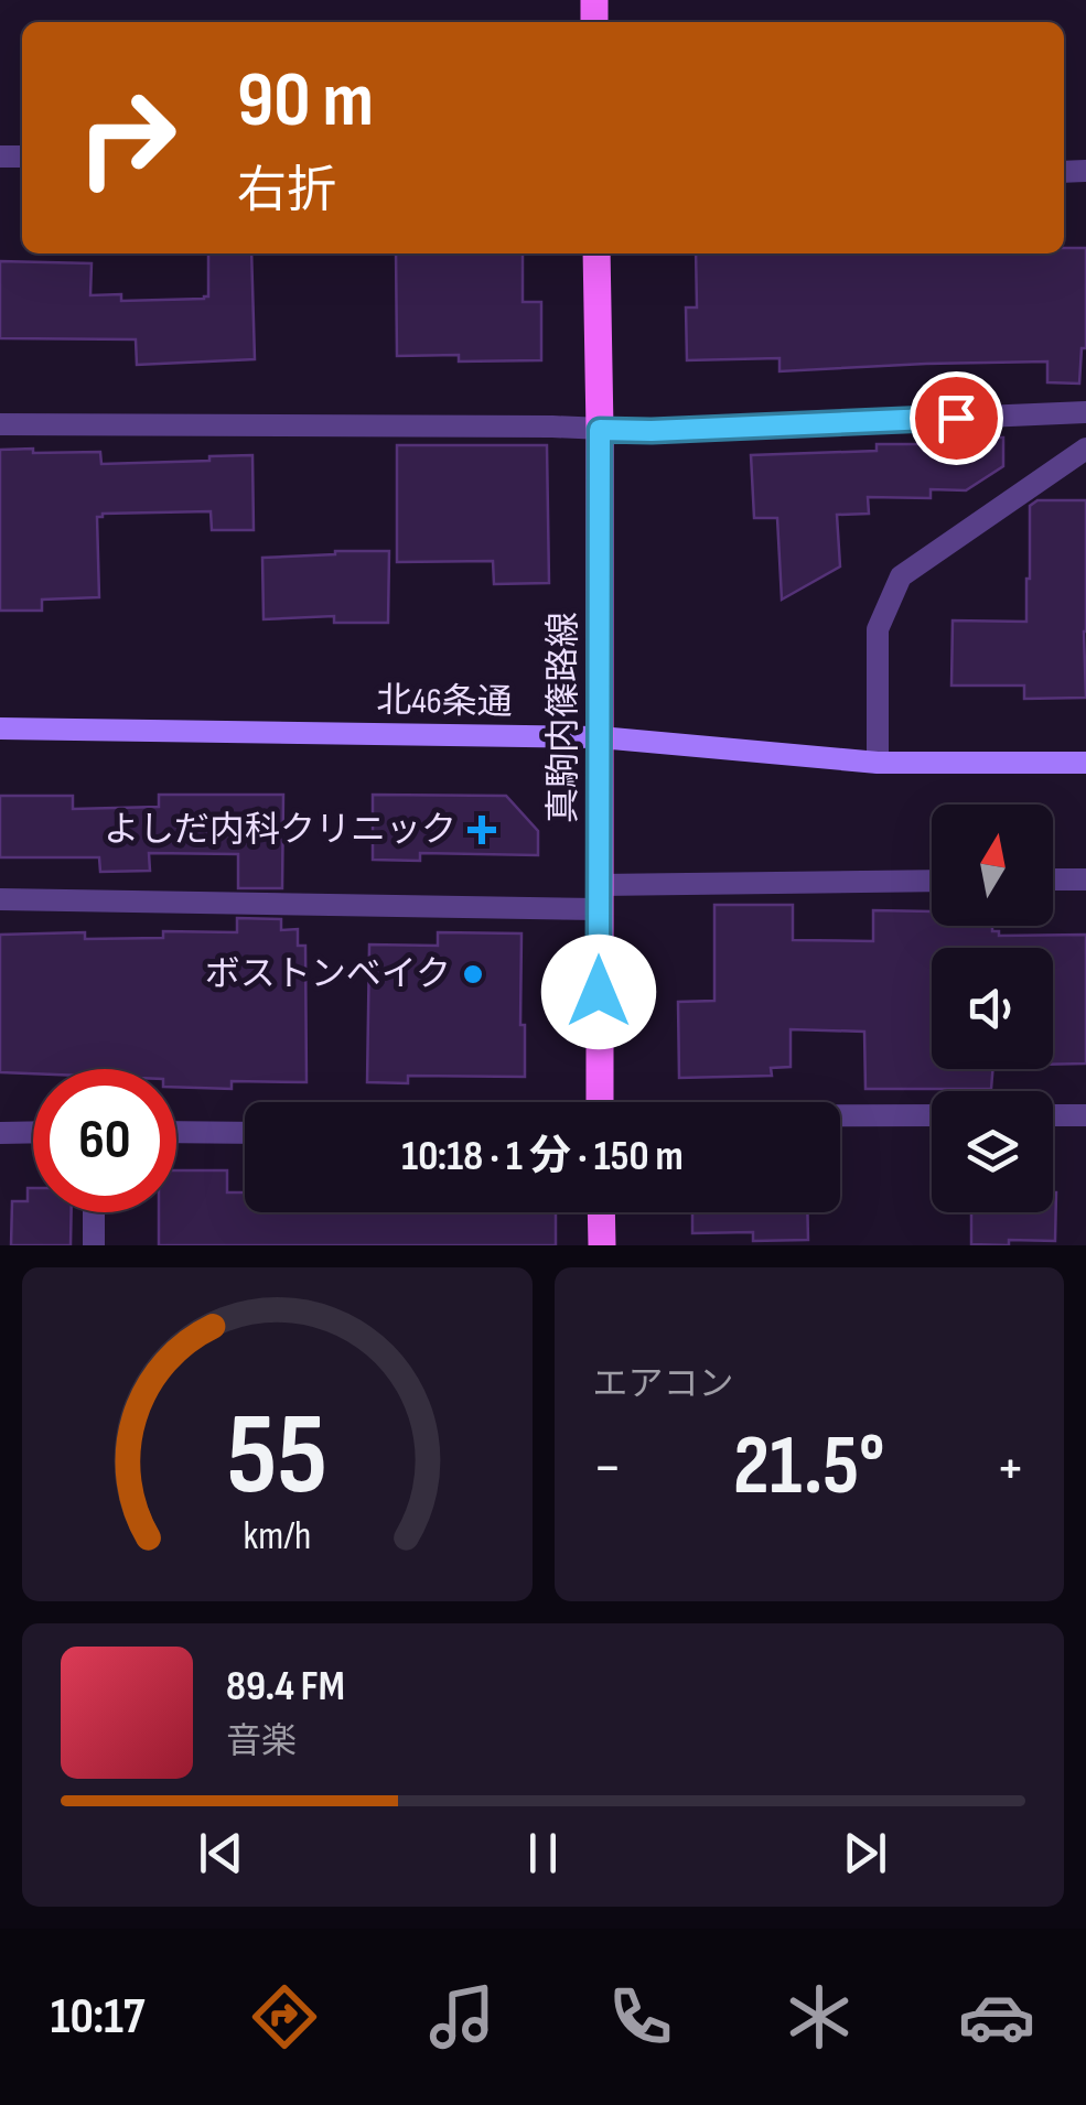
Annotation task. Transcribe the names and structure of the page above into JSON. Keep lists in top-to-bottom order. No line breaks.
{"streets":{"main road":["真駒内篠路線"],"street":["北46条通"]},"crossings":[["北46条通","真駒内篠路線"]],"places":{"health":["よしだ内科クリニック"],"other":["ボストンベイク"]},"north":"top","page":{"turn":["90 m","右折"],"limit":"60","trip":"10:18 · 1 分 · 150 m","tile":"エアコン","heat":["−","21.5°","+"],"song":["89.4 FM","音楽"],"tabs":"10:17","gauge":["55","km/h"]}}
